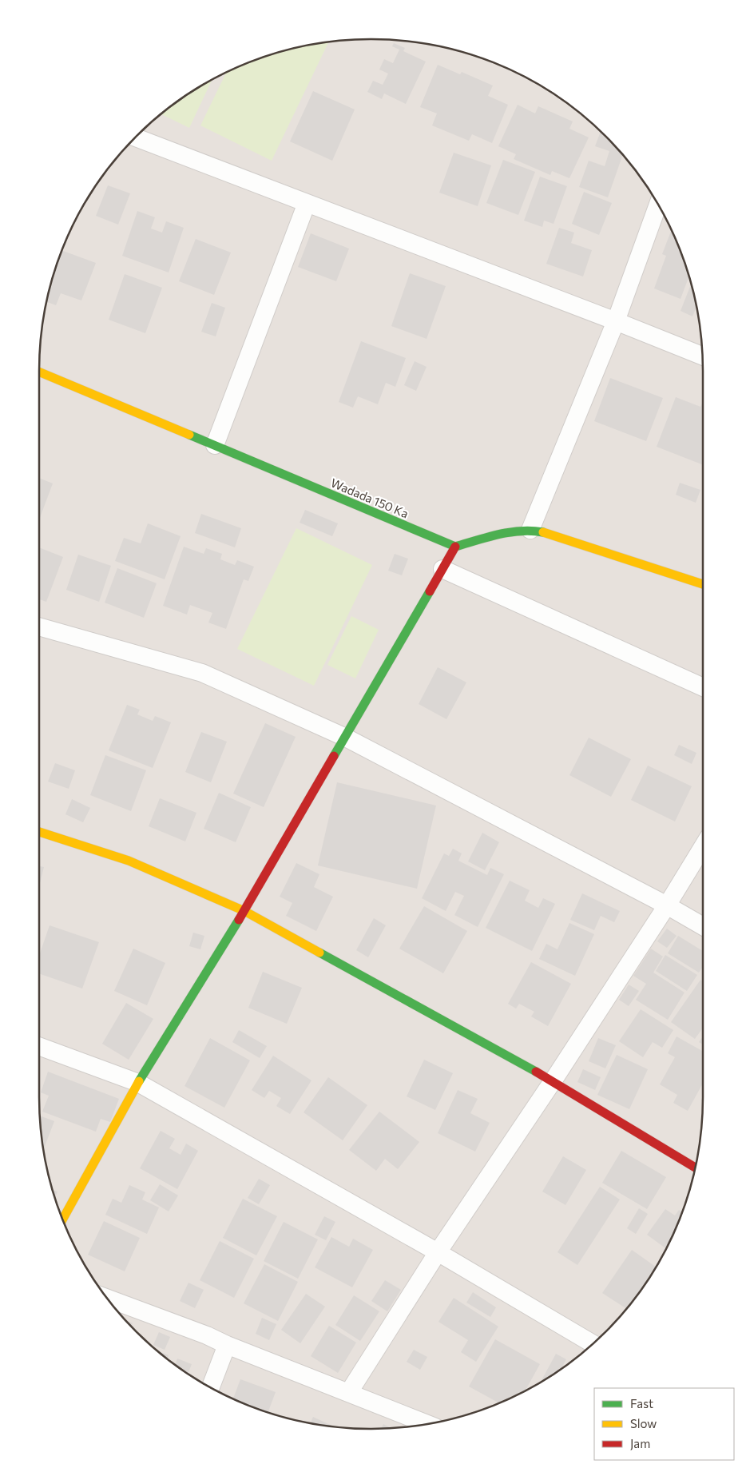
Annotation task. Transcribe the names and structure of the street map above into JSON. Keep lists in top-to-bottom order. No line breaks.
{"streets":{"street":["Wadada 150 Ka"]},"legend":["Fast","Slow","Jam"]}
